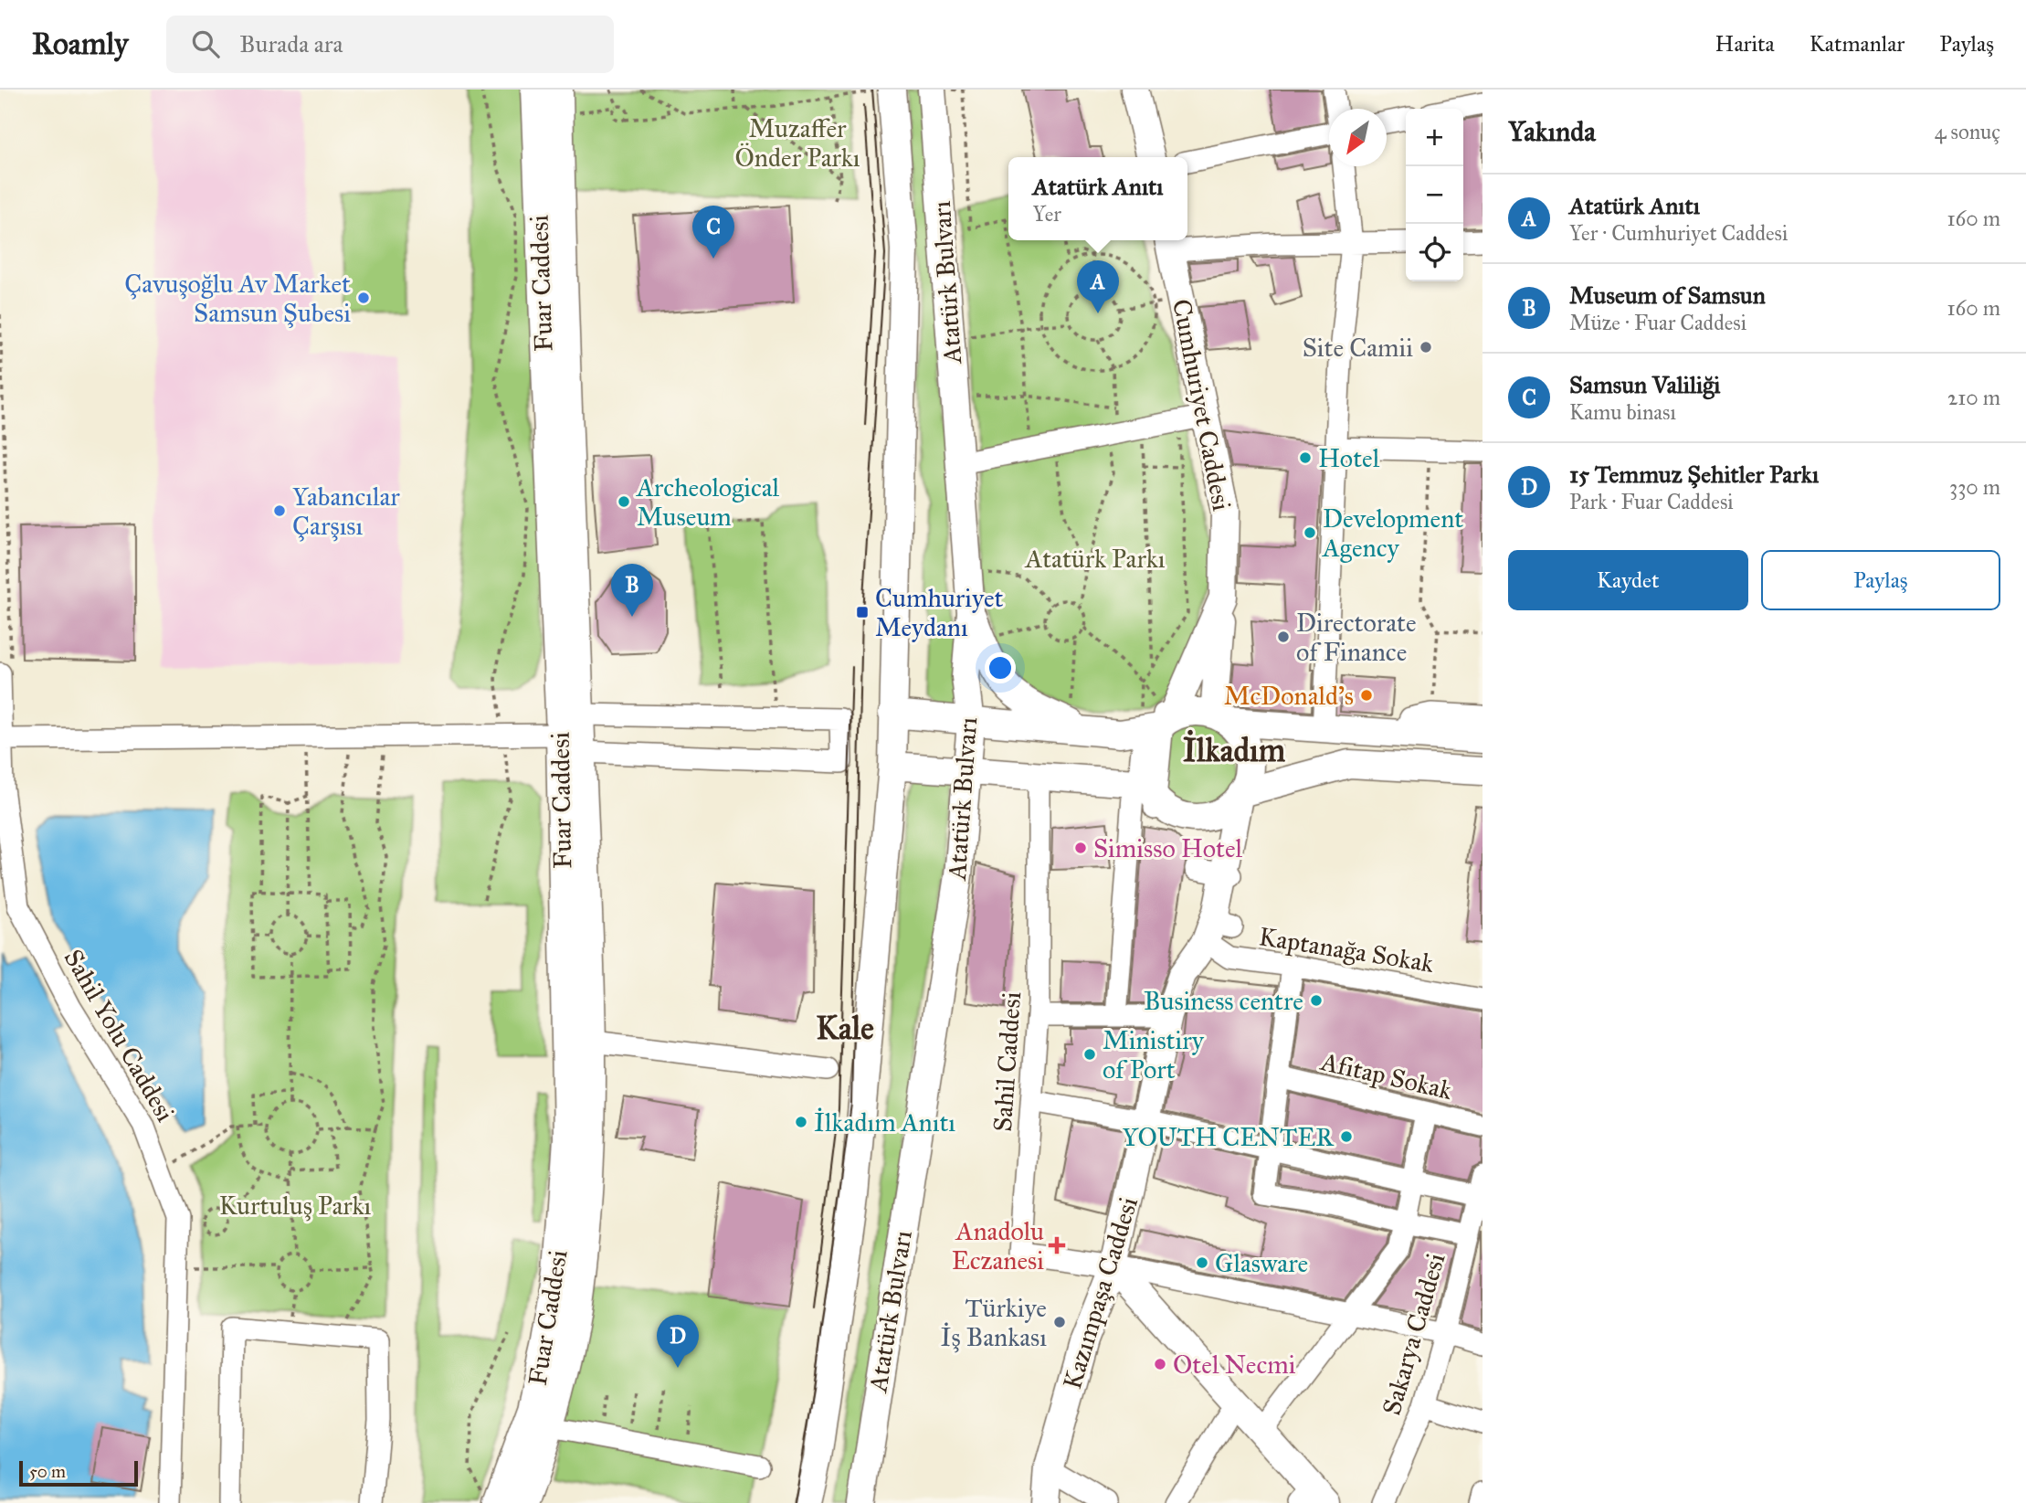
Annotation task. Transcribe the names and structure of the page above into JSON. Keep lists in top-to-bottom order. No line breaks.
{"streets":{"main road":["Atatürk Bulvarı","Fuar Caddesi","Cumhuriyet Caddesi","Kazımpaşa Caddesi"],"street":["Kaptanağa Sokak","Sahil Yolu Caddesi","Sahil Caddesi","Afitap Sokak","Sakarya Caddesi"]},"crossings":[["Cumhuriyet Caddesi","Kazımpaşa Caddesi"],["Kaptanağa Sokak","Kazımpaşa Caddesi"],["Sahil Caddesi","Kazımpaşa Caddesi"]],"districts":["İlkadım","Kale"],"parks":["Muzaffer Önder Parkı","Atatürk Parkı","Kurtuluş Parkı"],"places":{"other":["Çavuşoğlu Av Market Samsun Şubesi","Site Camii","Hotel","Archeological Museum","Yabancılar Çarşısı","Development Agency","Directorate of Finance","McDonald's","Simisso Hotel","Business centre","Ministiry of Port","İlkadım Anıtı","YOUTH CENTER","Glasware","Türkiye İş Bankası","Otel Necmi"],"transit":["Cumhuriyet Meydanı"],"health":["Anadolu Eczanesi"]},"scale_bar":"50 m","north":"bottom left","page":{"header":"Roamly","search":"Burada ara","nav":["Harita","Katmanlar","Paylaş"],"heading":["Yakında","4 sonuç"],"map_buttons":["+","−"],"popup":["Atatürk Anıtı","Yer"],"list":[{"mark":"A","name":"Atatürk Anıtı","note":"Yer · Cumhuriyet Caddesi","value":"160 m"},{"mark":"B","name":"Museum of Samsun","note":"Müze · Fuar Caddesi","value":"160 m"},{"mark":"C","name":"Samsun Valiliği","note":"Kamu binası","value":"210 m"},{"mark":"D","name":"15 Temmuz Şehitler Parkı","note":"Park · Fuar Caddesi","value":"330 m"}],"pins":["C","A","B","D"],"buttons":["Kaydet","Paylaş"],"scale":"50 m"}}
